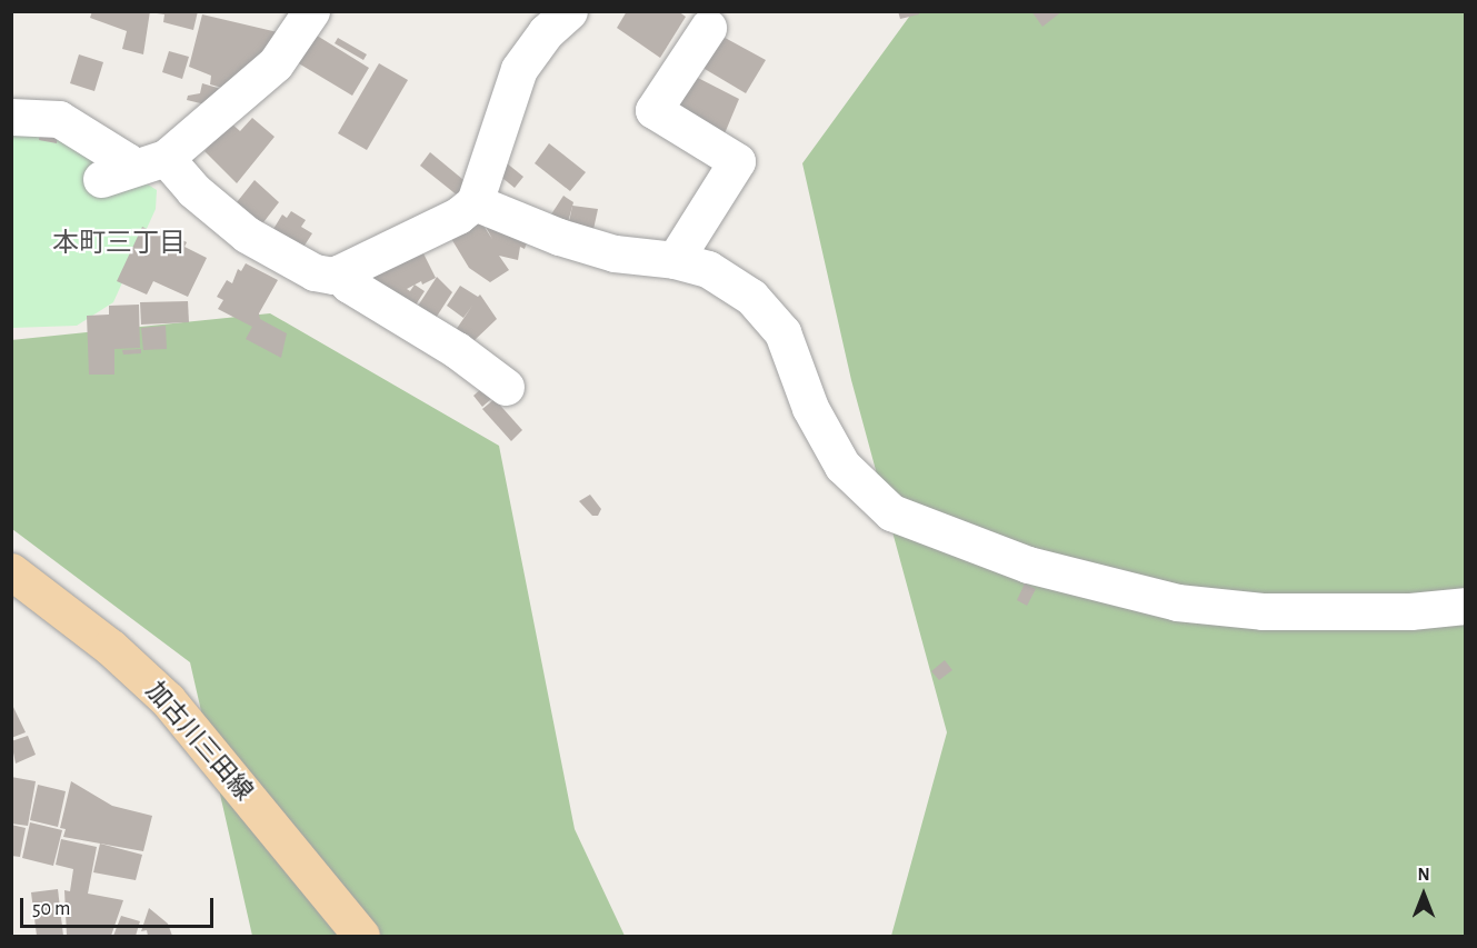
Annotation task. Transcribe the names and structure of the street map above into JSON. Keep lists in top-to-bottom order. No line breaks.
{"streets":{"main road":["加古川三田線"]},"districts":["本町三丁目"],"scale_bar":"50 m","north":"top"}
